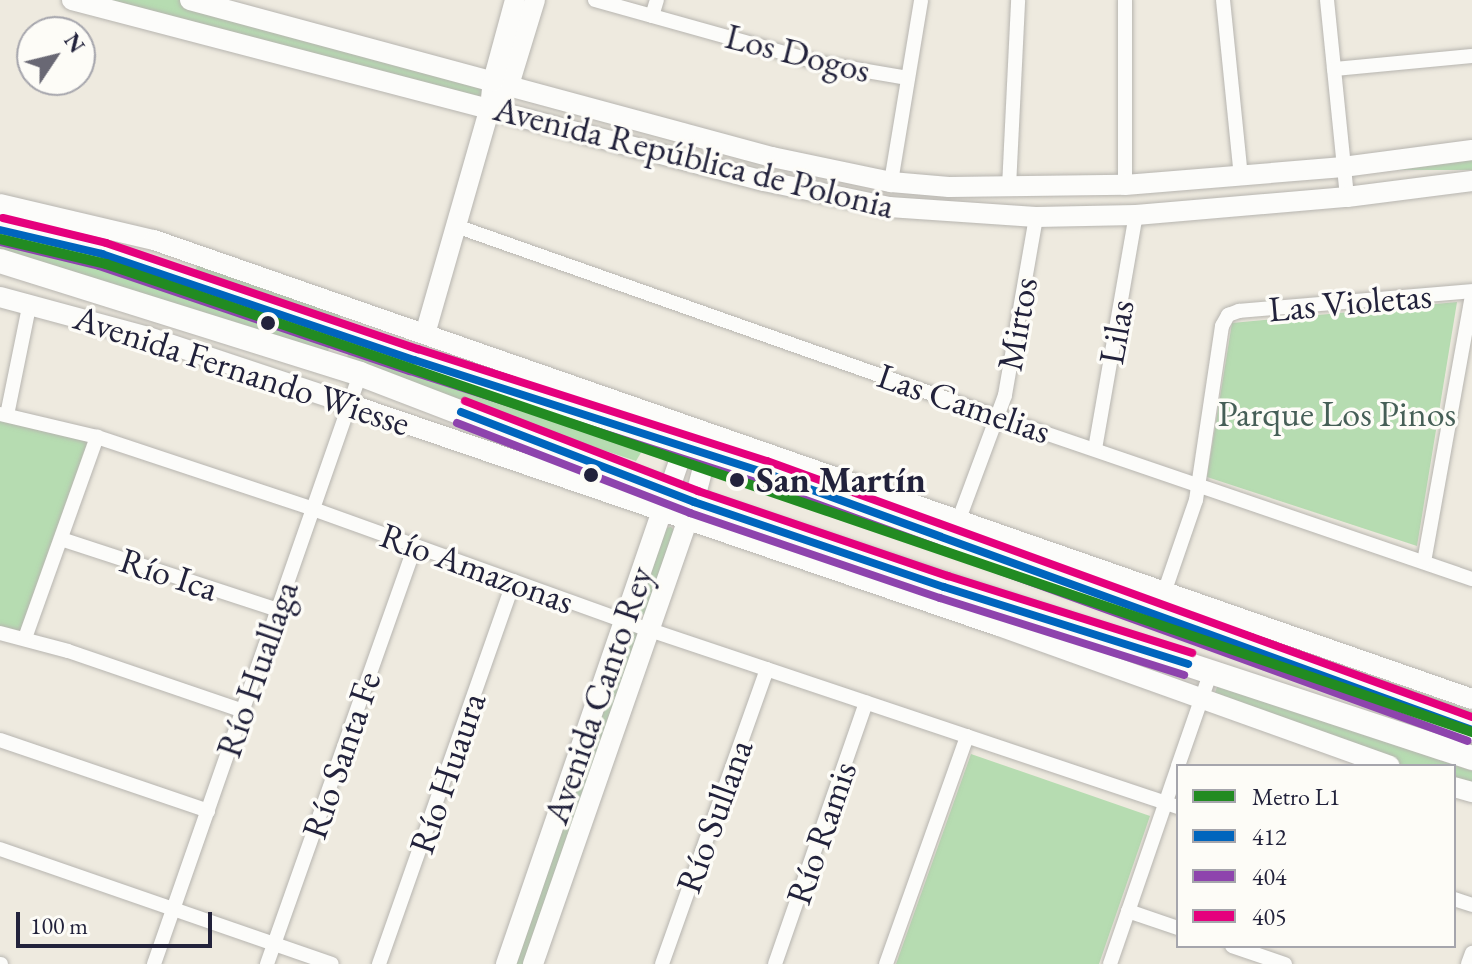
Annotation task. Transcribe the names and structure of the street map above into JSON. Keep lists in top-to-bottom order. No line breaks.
{"streets":{"main road":["Avenida República de Polonia","Avenida Fernando Wiesse","Avenida Canto Rey"],"street":["Los Dogos","Las Violetas","Mirtos","Lilas","Las Camelias","Río Amazonas","Río Ica","Río Huallaga","Río Santa Fe","Río Huaura","Río Sullana","Río Ramis"]},"crossings":[["Avenida República de Polonia","Mirtos"],["Avenida República de Polonia","Lilas"],["Las Violetas","Las Camelias"],["Mirtos","Avenida Fernando Wiesse"],["Mirtos","Las Camelias"],["Lilas","Las Camelias"],["Avenida Fernando Wiesse","Río Huallaga"],["Avenida Fernando Wiesse","Avenida Canto Rey"],["Río Amazonas","Río Huallaga"],["Río Amazonas","Avenida Canto Rey"],["Río Amazonas","Río Santa Fe"],["Río Amazonas","Río Huaura"],["Río Amazonas","Río Sullana"],["Río Amazonas","Río Ramis"],["Río Ica","Río Huallaga"]],"parks":["Parque Los Pinos"],"places":["San Martín"],"lines":["transit line 405","transit line 412","metro line L1","transit line 404"],"legend":["Metro L1","412","404","405"],"scale_bar":"100 m","north":"top right"}
